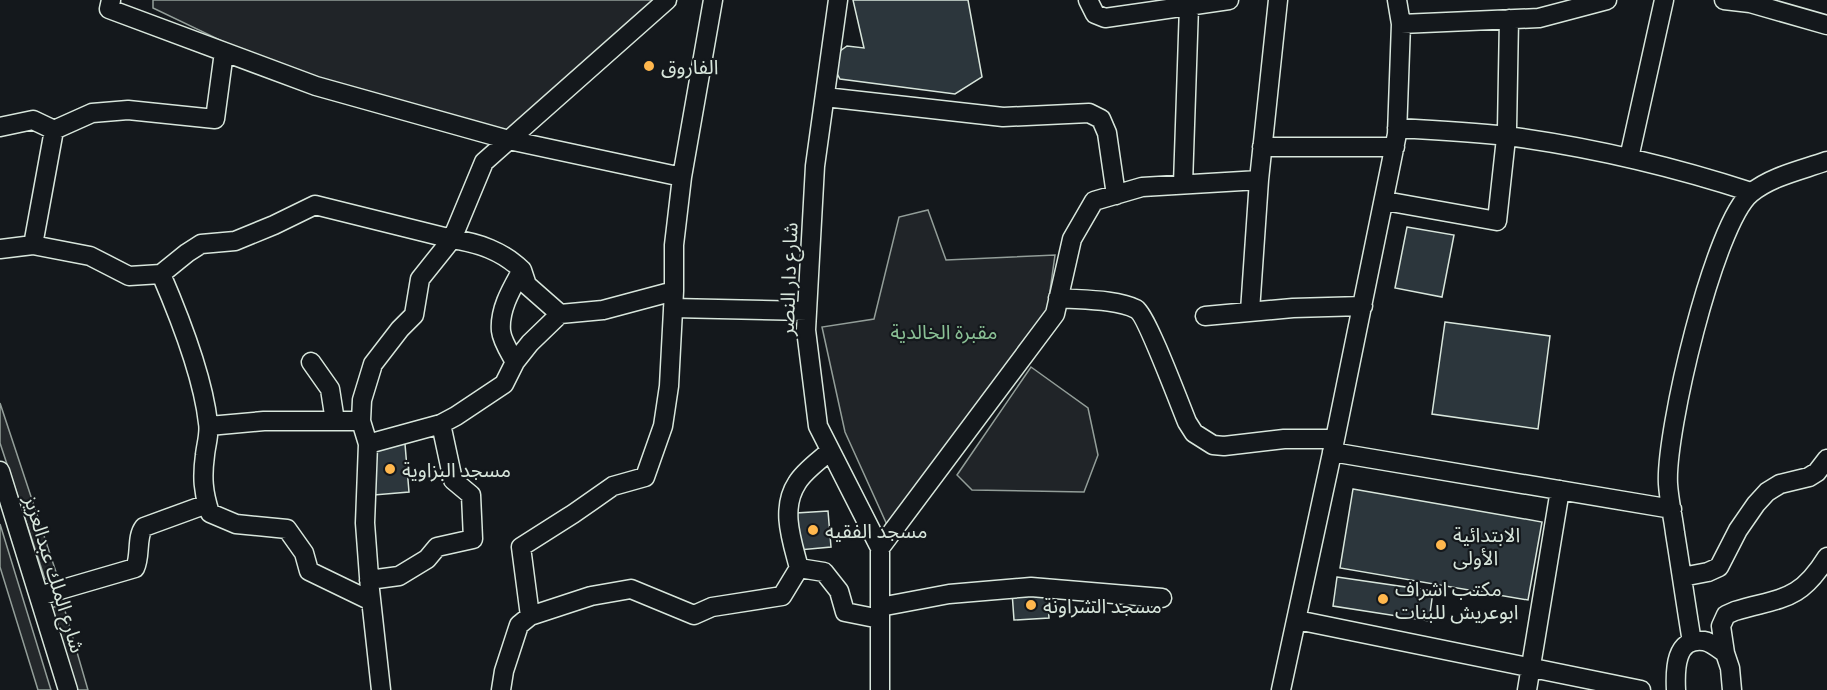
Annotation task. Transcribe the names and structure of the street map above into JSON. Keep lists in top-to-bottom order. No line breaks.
{"streets":{"street":["شارع دار النصر","شارع الملك عبدالعزيز"]},"parks":["مقبرة الخالدية"],"places":["الفاروق","مسجد البزاوية","مسجد الفقيه","الابتدائية الأولى","مكتب اشراف ابوعريش للبنات","مسجد الشراونة"]}
